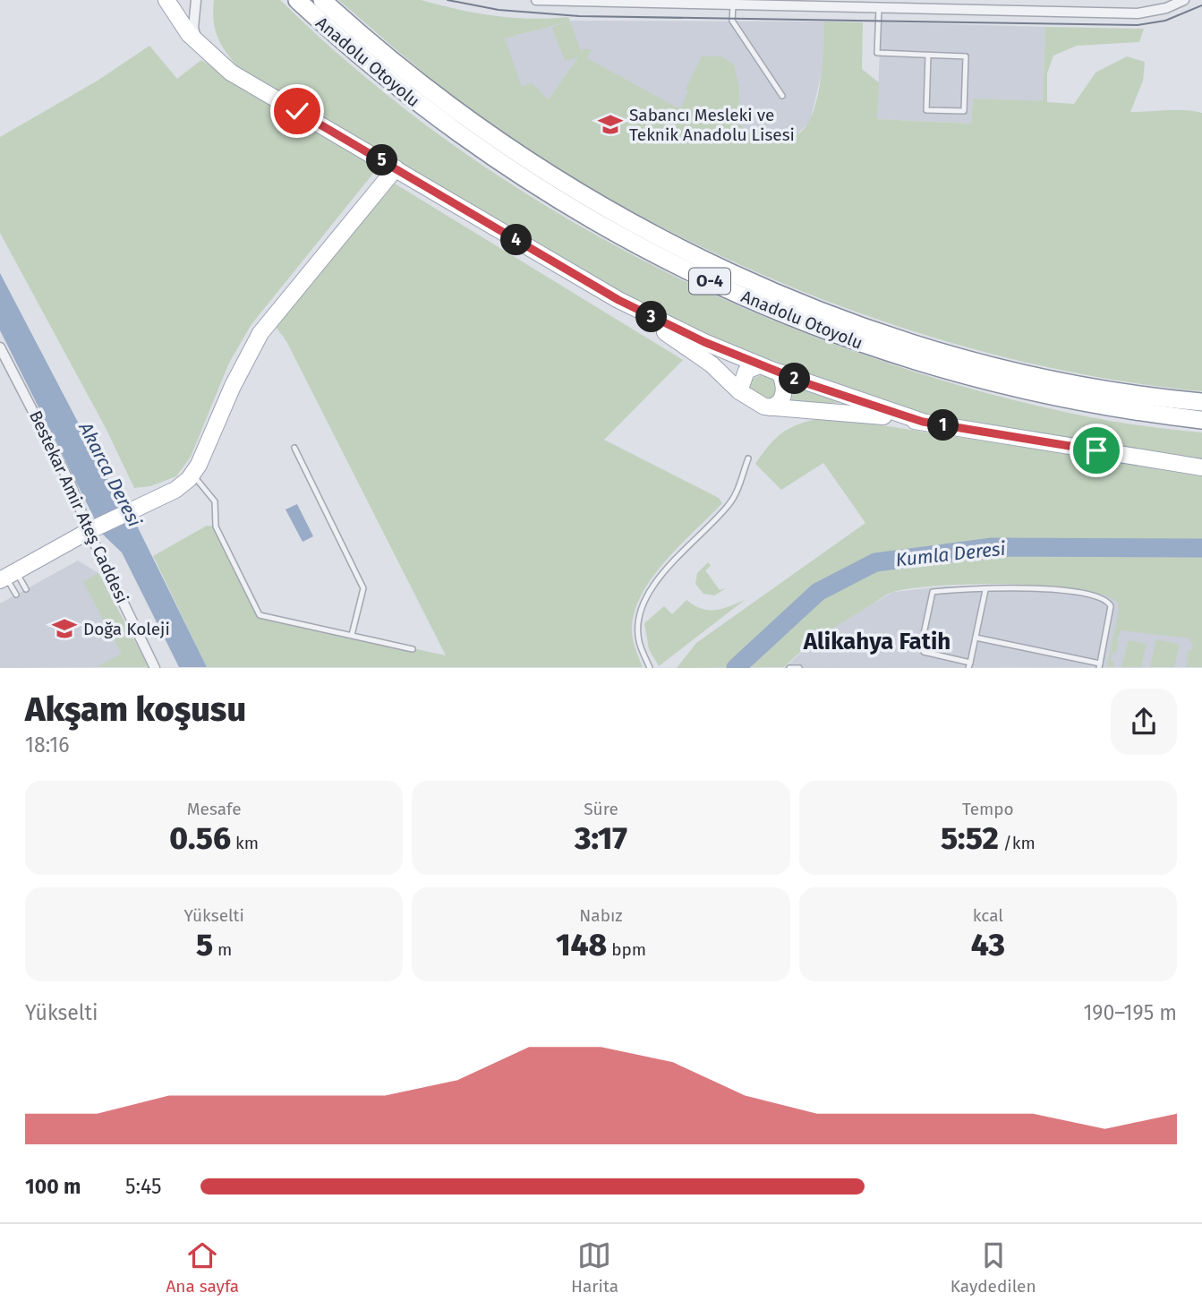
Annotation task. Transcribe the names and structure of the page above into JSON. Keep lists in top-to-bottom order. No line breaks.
{"streets":{"highway":["Anadolu Otoyolu","O-4"],"street":["Bestekar Amir Ateş Caddesi"]},"districts":["Alikahya Fatih"],"water":["Akarca Deresi","Kumla Deresi"],"places":{"school or university":["Sabancı Mesleki ve Teknik Anadolu Lisesi","Doğa Koleji"]},"page":{"pins":["5","4","3","2","1"],"heading":["Akşam koşusu","18:16"],"stats":[["Mesafe","0.56 km"],["Süre","3:17"],["Tempo","5:52 /km"],["Yükselti","5 m"],["Nabız","148 bpm"],["kcal","43"]],"chart":["Yükselti","190–195 m"],"list":[{"name":"100 m","note":"5:45"}],"tabs":["Ana sayfa","Harita","Kaydedilen"]}}
